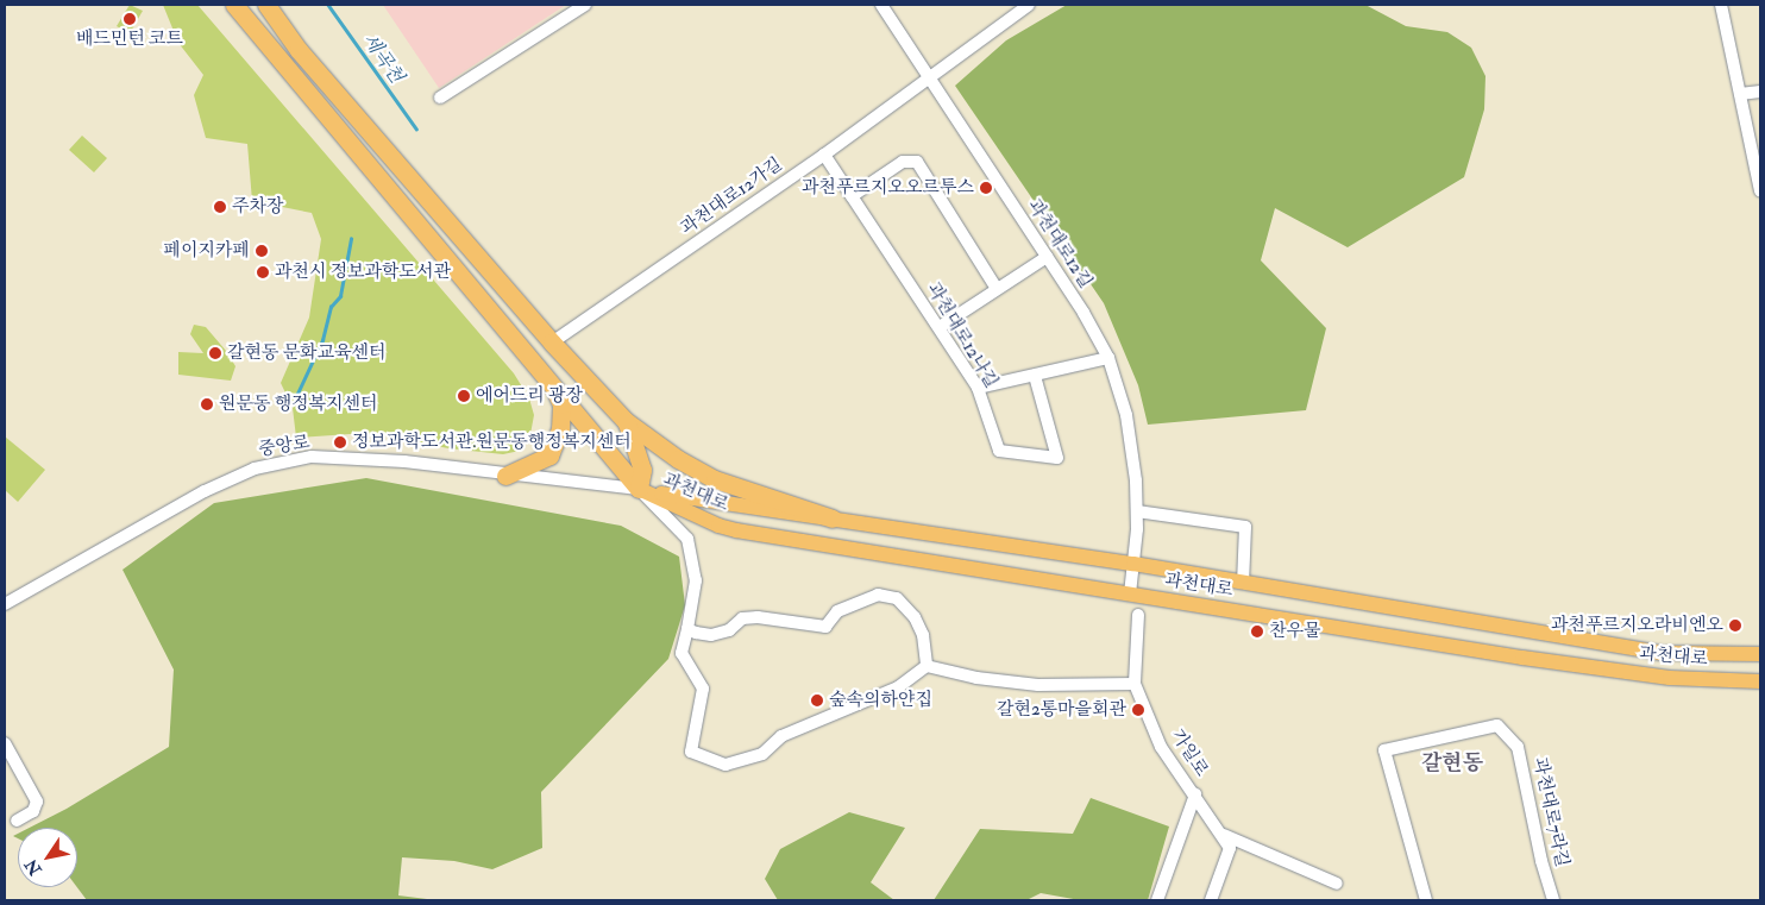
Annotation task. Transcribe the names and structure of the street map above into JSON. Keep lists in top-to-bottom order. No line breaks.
{"streets":{"main road":["과천대로"],"street":["과천대로12가길","과천대로12길","과천대로12나길","중앙로","가일로","과천대로7라길"]},"crossings":[["과천대로12가길","과천대로12길"],["과천대로12가길","과천대로12나길"],["과천대로12길","과천대로"],["중앙로","과천대로"]],"districts":["갈현동"],"water":["세곡천"],"places":["배드민턴 코트","과천푸르지오오르투스","주차장","페이지카페","과천시 정보과학도서관","갈현동 문화교육센터","에어드리 광장","원문동 행정복지센터","정보과학도서관.원문동행정복지센터","과천푸르지오라비엔오","찬우물","숲속의하얀집","갈현2통마을회관"],"north":"bottom left"}
